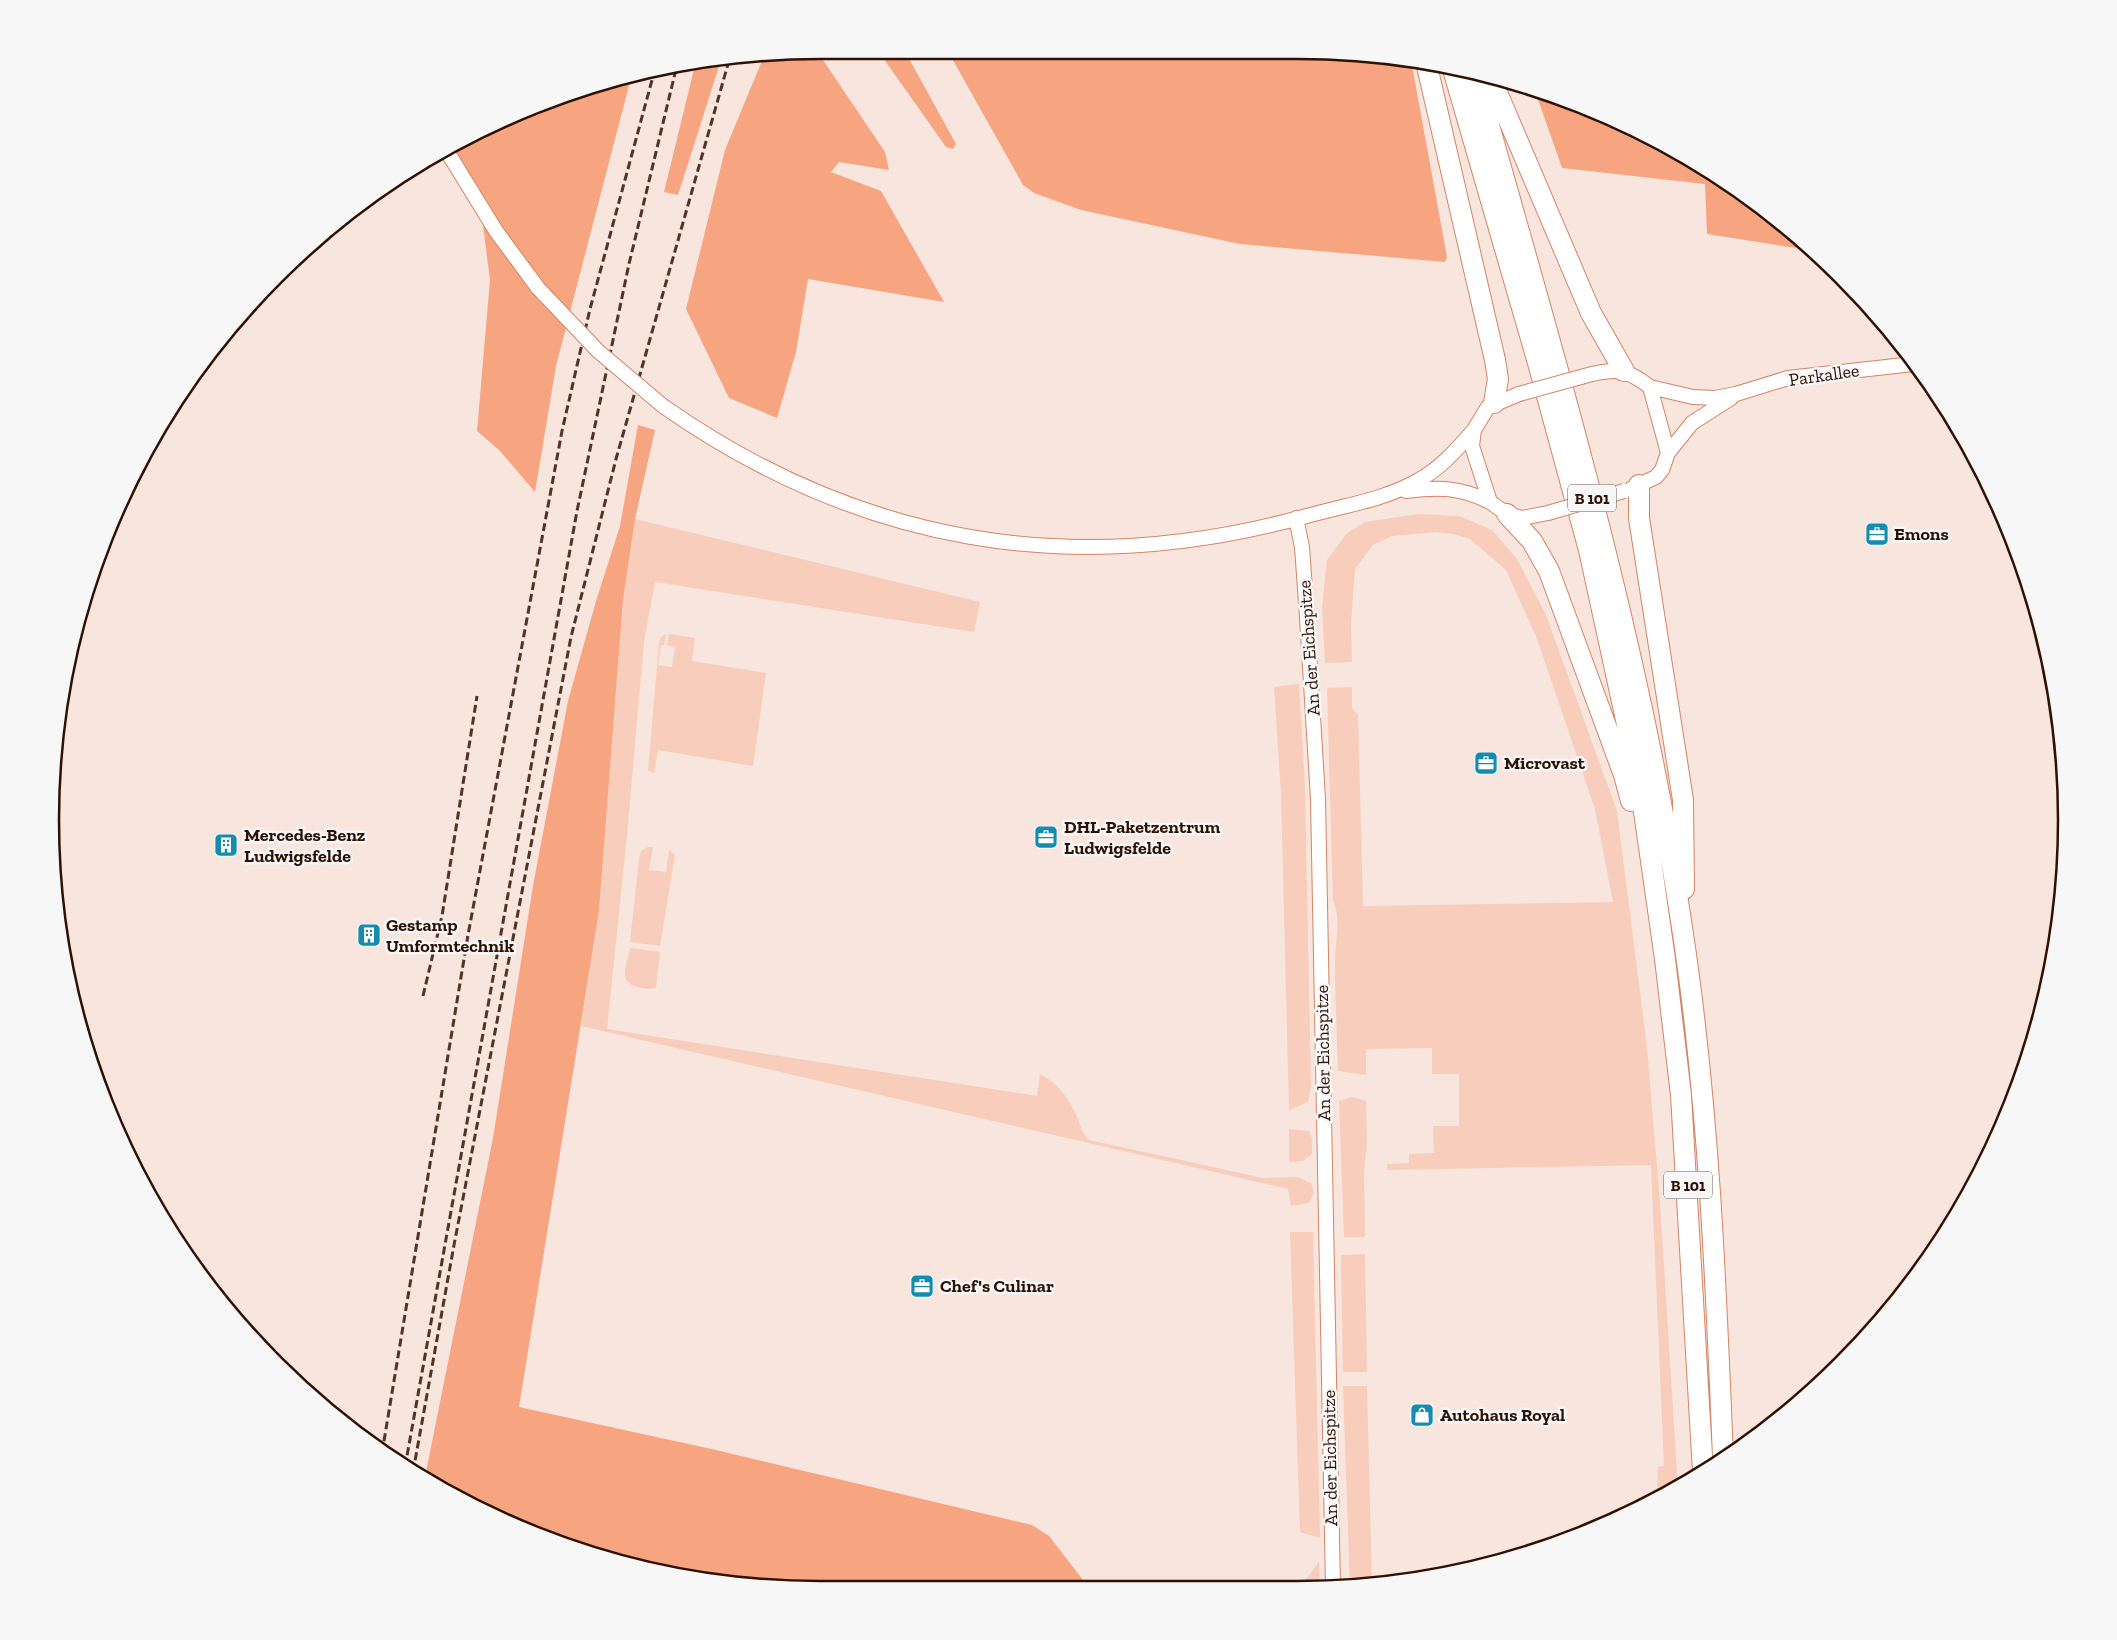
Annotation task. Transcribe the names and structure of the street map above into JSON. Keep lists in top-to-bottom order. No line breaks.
{"streets":{"highway":["B 101"],"street":["Parkallee","An der Eichspitze"]},"places":{"office":["Emons","Microvast","DHL-Paketzentrum Ludwigsfelde","Chef's Culinar"],"building":["Mercedes-Benz Ludwigsfelde","Gestamp Umformtechnik"],"shop":["Autohaus Royal"]}}
